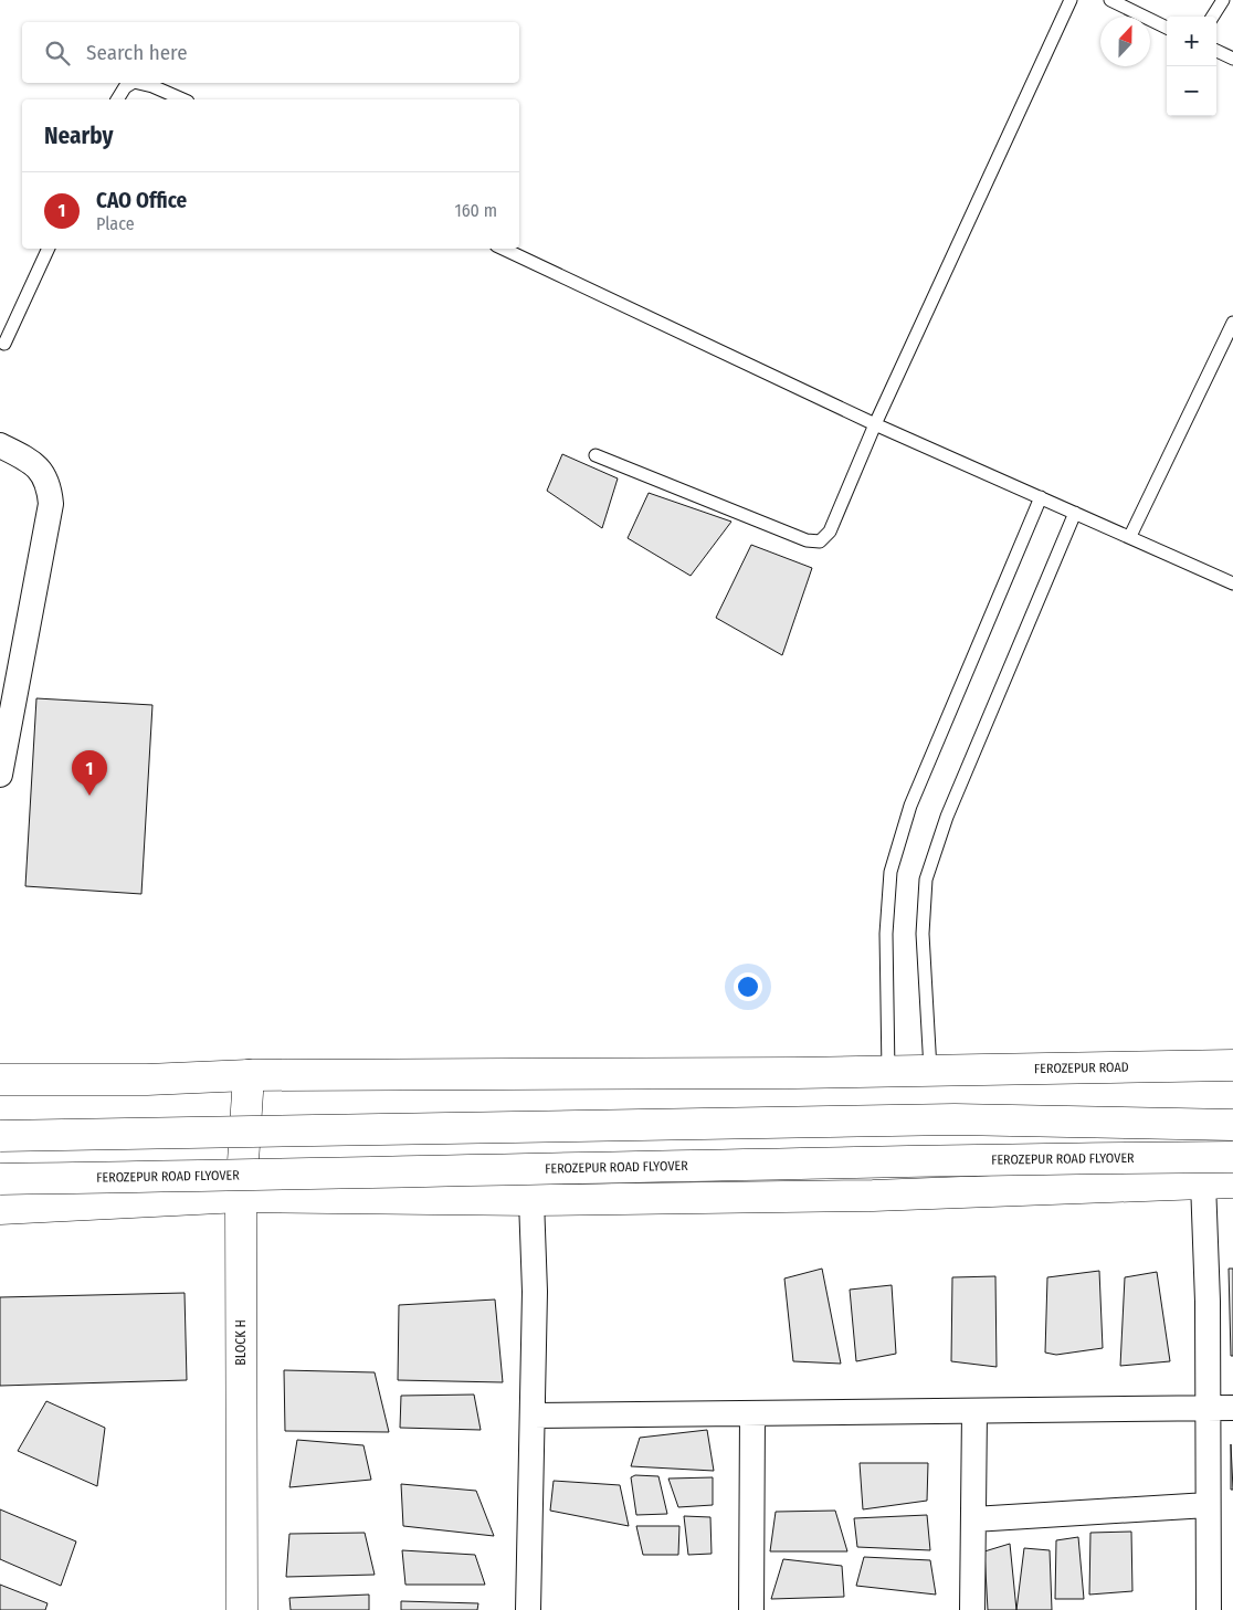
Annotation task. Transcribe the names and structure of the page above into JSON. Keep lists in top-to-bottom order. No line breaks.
{"streets":{"main road":["FEROZEPUR ROAD","FEROZEPUR ROAD FLYOVER","BLOCK H"]},"crossings":[["FEROZEPUR ROAD","BLOCK H"]],"north":"top","page":{"map_buttons":["+","−"],"search":"Search here","heading":"Nearby","list":[{"mark":"1","name":"CAO Office","note":"Place","value":"160 m"}],"pins":"1"}}
